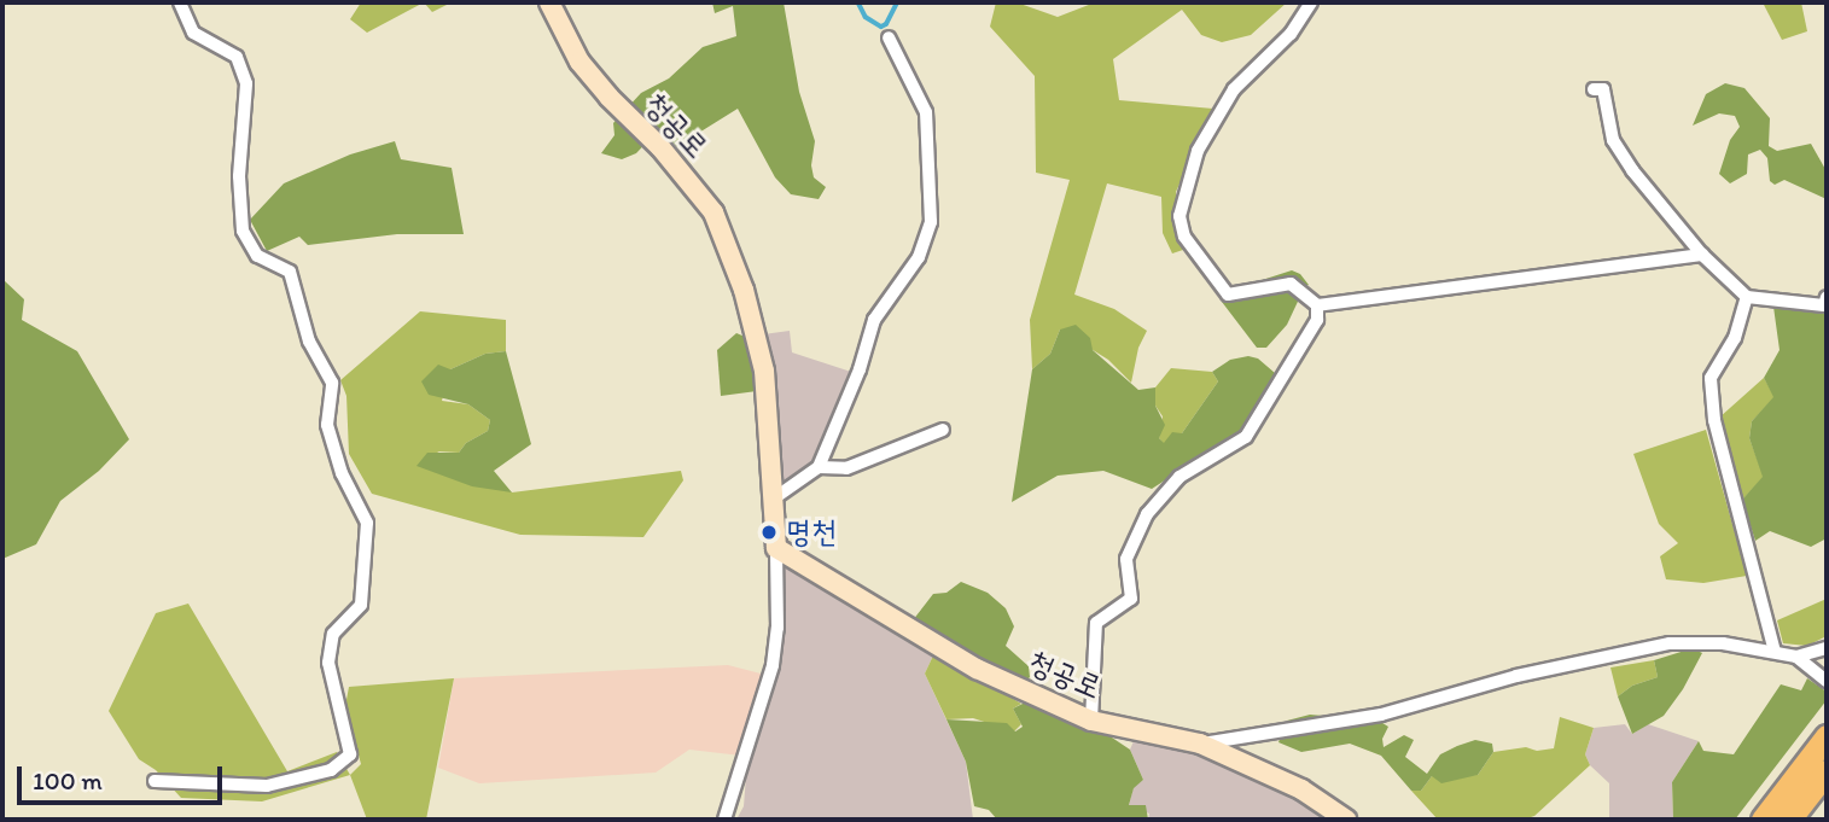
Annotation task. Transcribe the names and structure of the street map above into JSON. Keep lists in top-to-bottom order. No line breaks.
{"streets":{"street":["청공로"]},"places":["명천"],"scale_bar":"100 m"}
